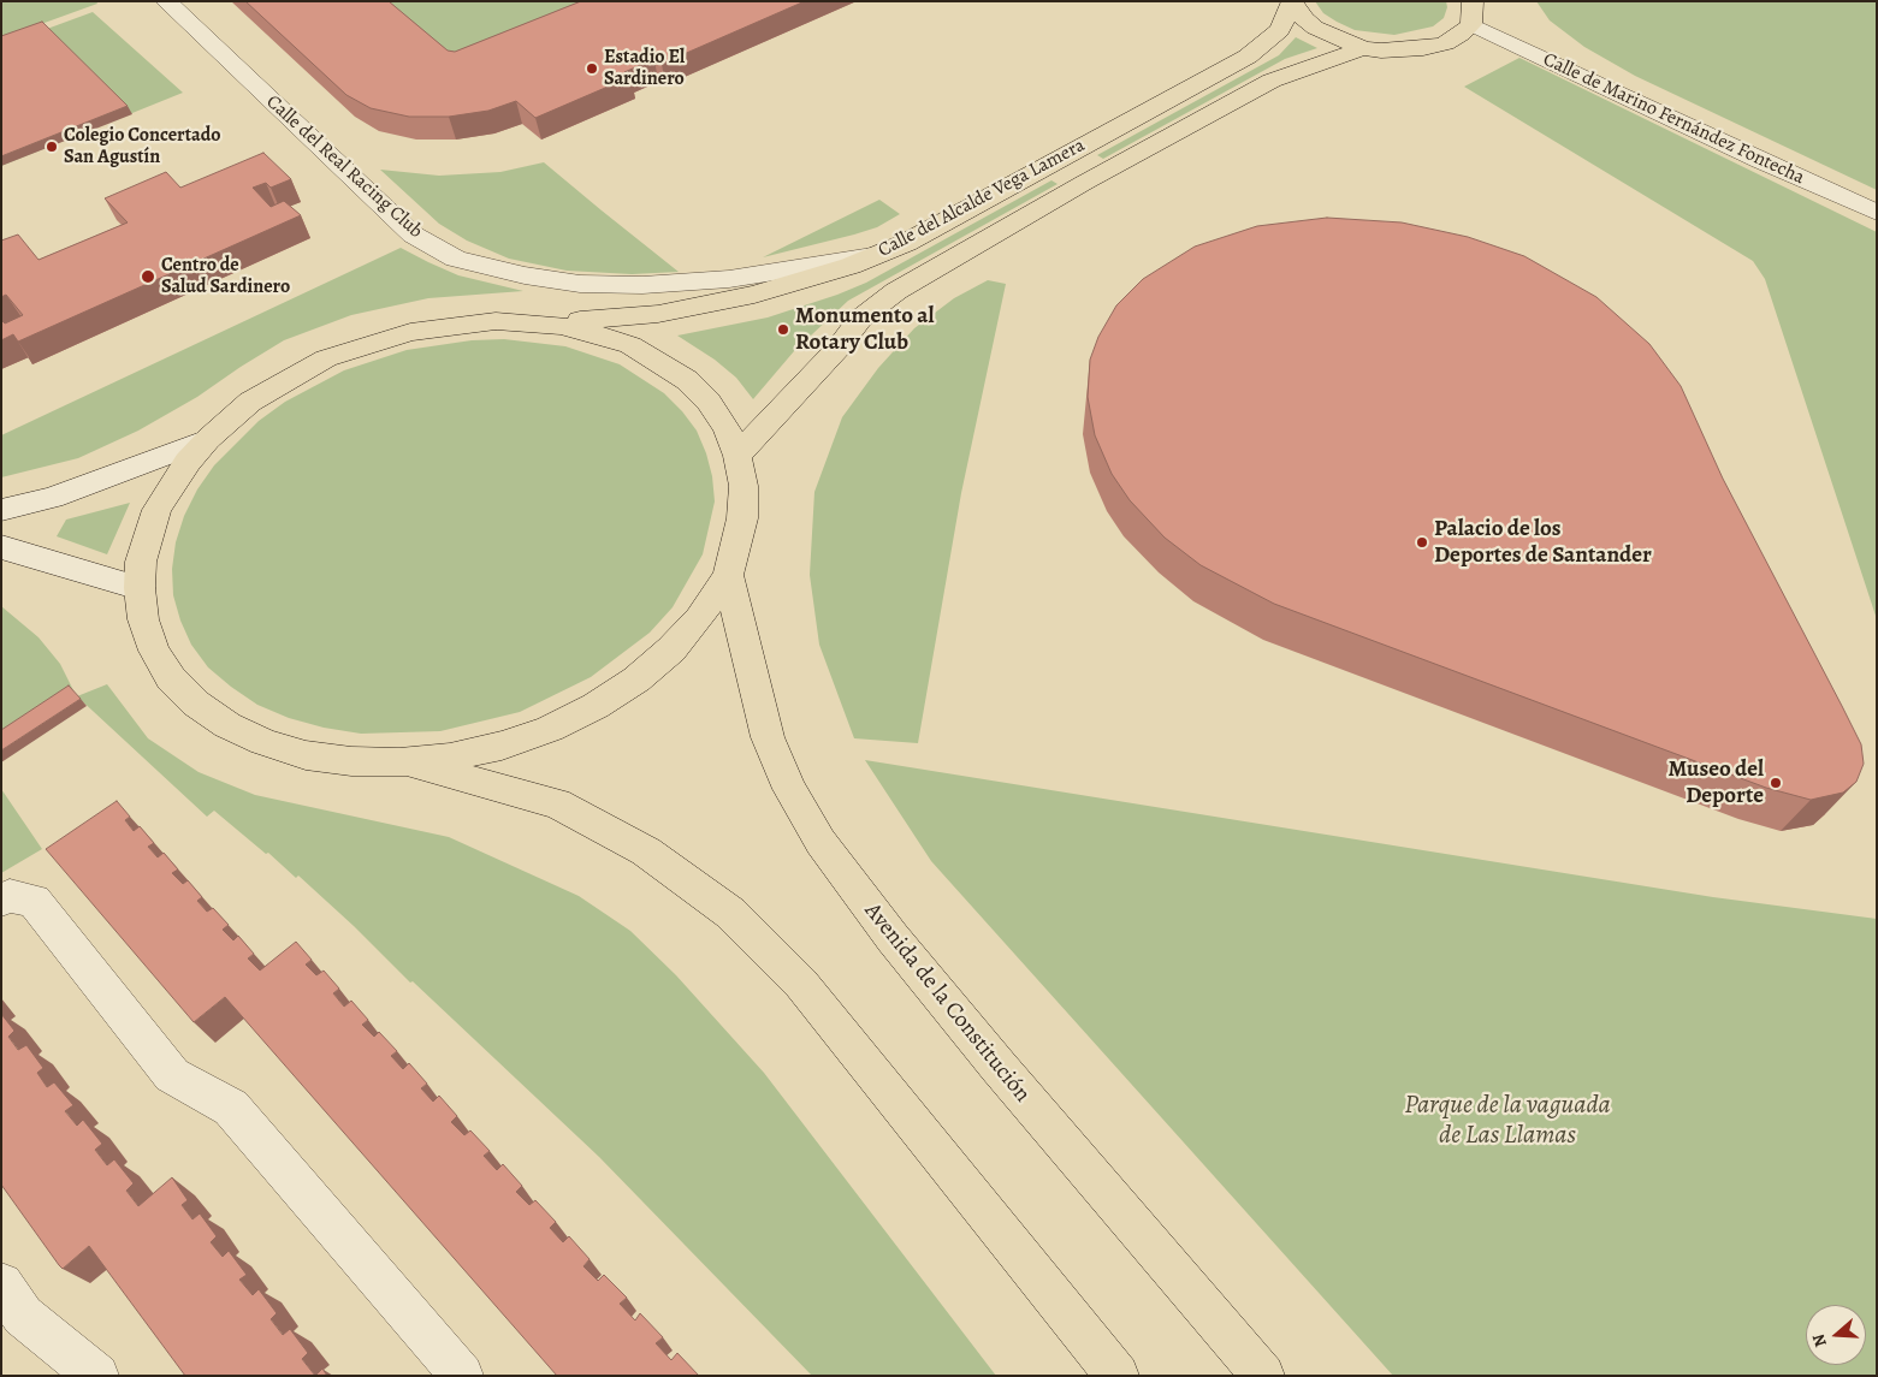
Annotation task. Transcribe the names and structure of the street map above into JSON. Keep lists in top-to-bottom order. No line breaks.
{"streets":{"main road":["Calle del Alcalde Vega Lamera","Avenida de la Constitución"],"street":["Calle de Marino Fernández Fontecha","Calle del Real Racing Club"]},"crossings":[["Calle del Real Racing Club","Calle del Alcalde Vega Lamera"]],"parks":["Parque de la vaguada de Las Llamas"],"places":["Estadio El Sardinero","Colegio Concertado San Agustín","Centro de Salud Sardinero","Monumento al Rotary Club","Palacio de los Deportes de Santander","Museo del Deporte"],"north":"left"}
